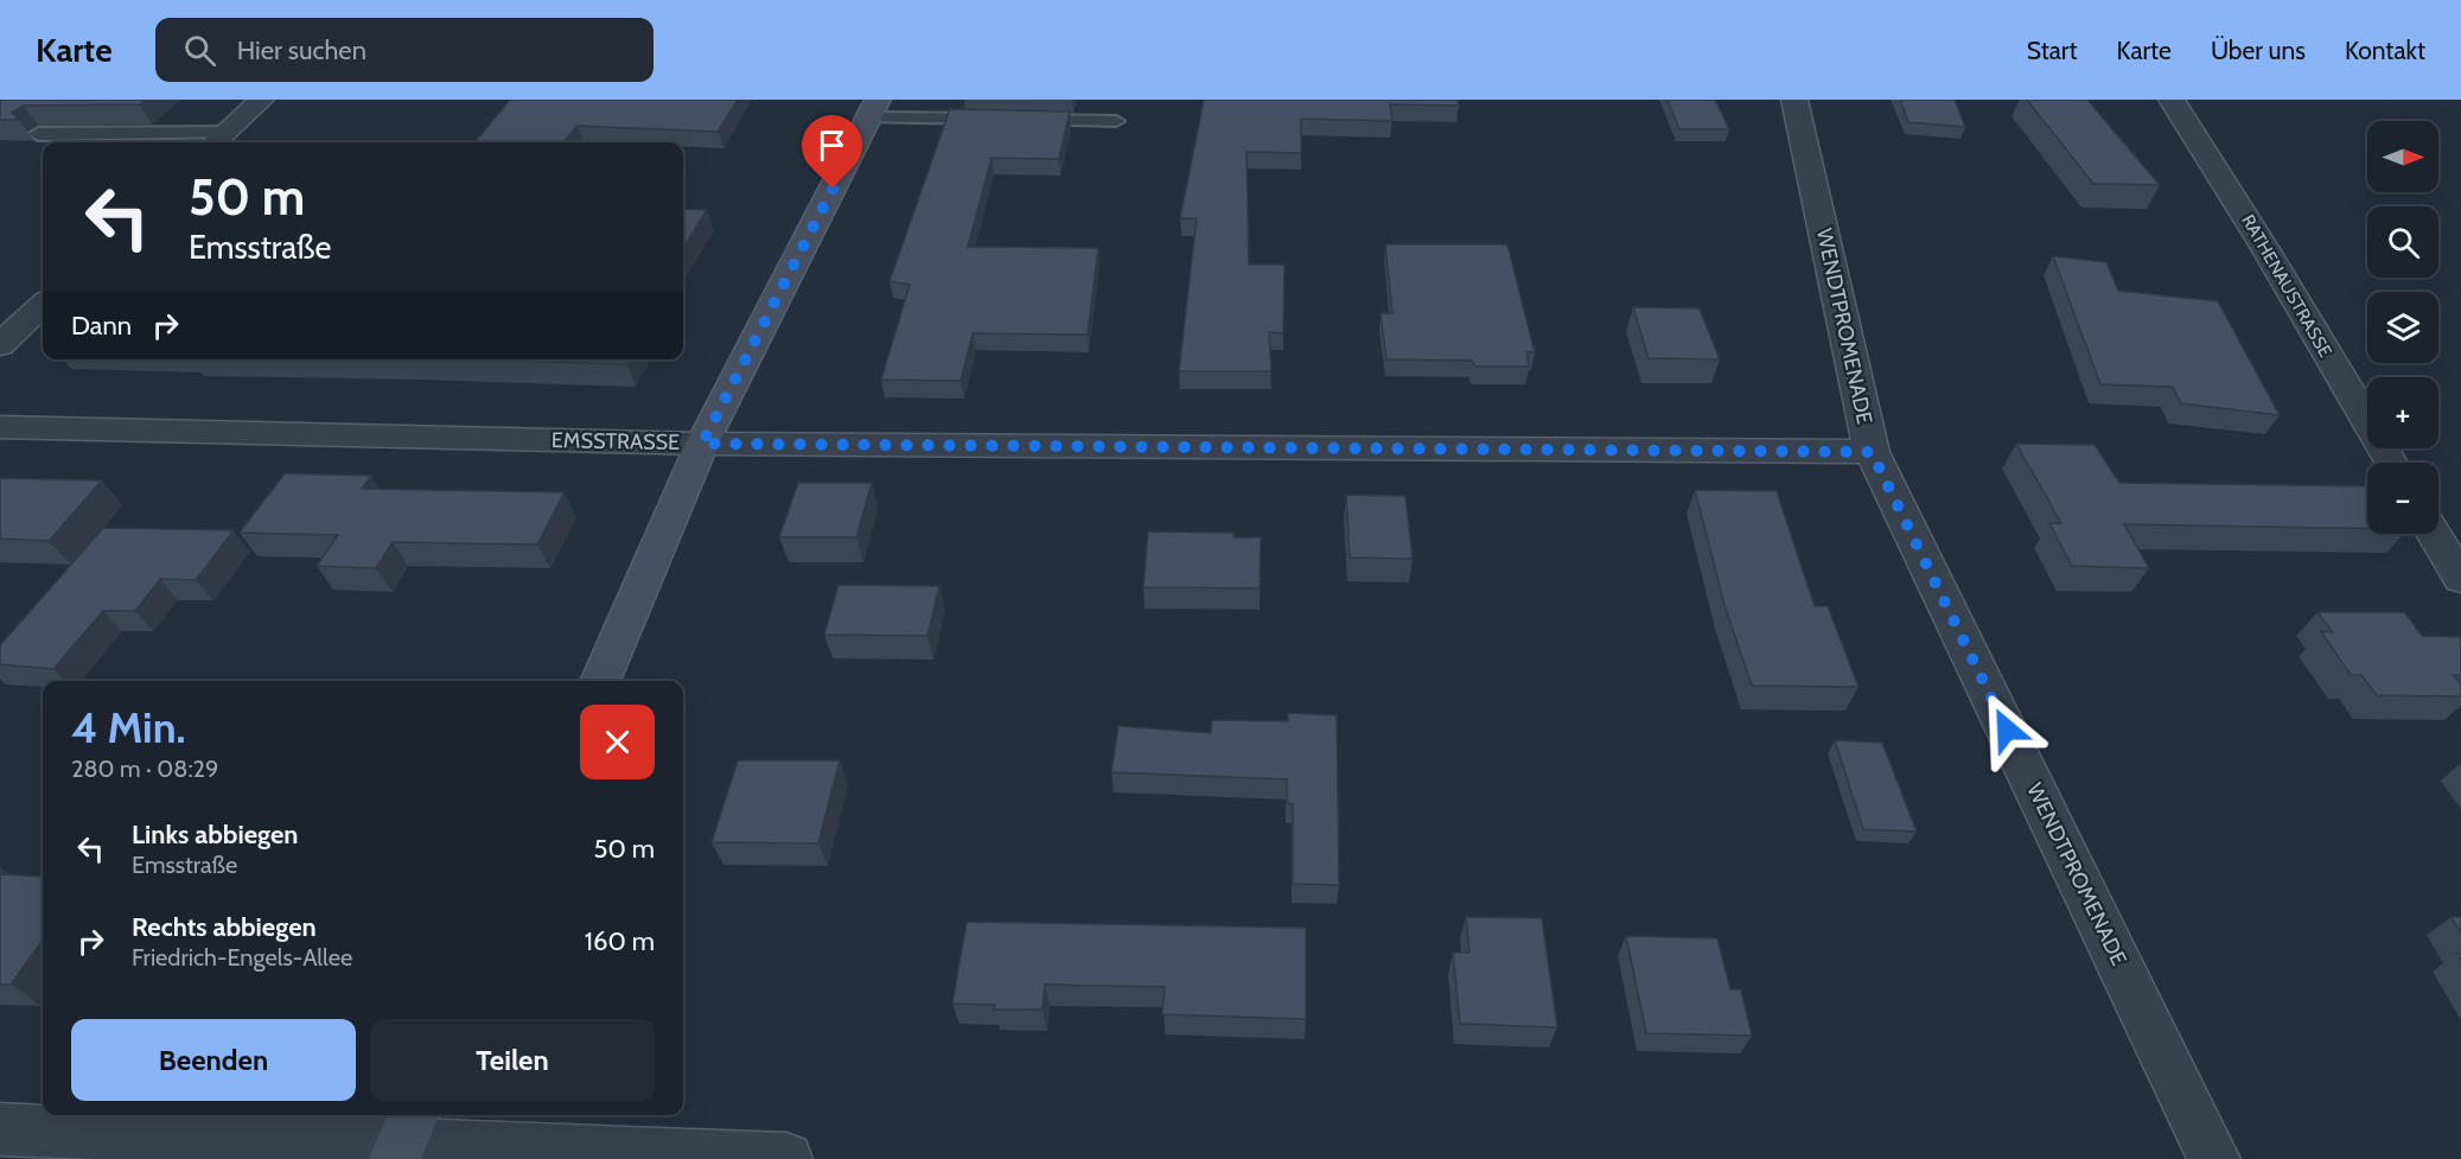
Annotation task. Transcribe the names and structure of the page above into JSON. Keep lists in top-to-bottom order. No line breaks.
{"streets":{"street":["RATHENAUSTRASSE","WENDTPROMENADE","EMSSTRASSE"]},"crossings":[["WENDTPROMENADE","EMSSTRASSE"]],"north":"right","page":{"header":"Karte","search":"Hier suchen","nav":["Start","Karte","Über uns","Kontakt"],"map_buttons":["+","−"],"turn":["50 m","Emsstraße"],"then":"Dann","heading":["4 Min.","280 m · 08:29"],"list":[{"name":"Links abbiegen","note":"Emsstraße","value":"50 m"},{"name":"Rechts abbiegen","note":"Friedrich-Engels-Allee","value":"160 m"}],"buttons":["Beenden","Teilen"]}}
